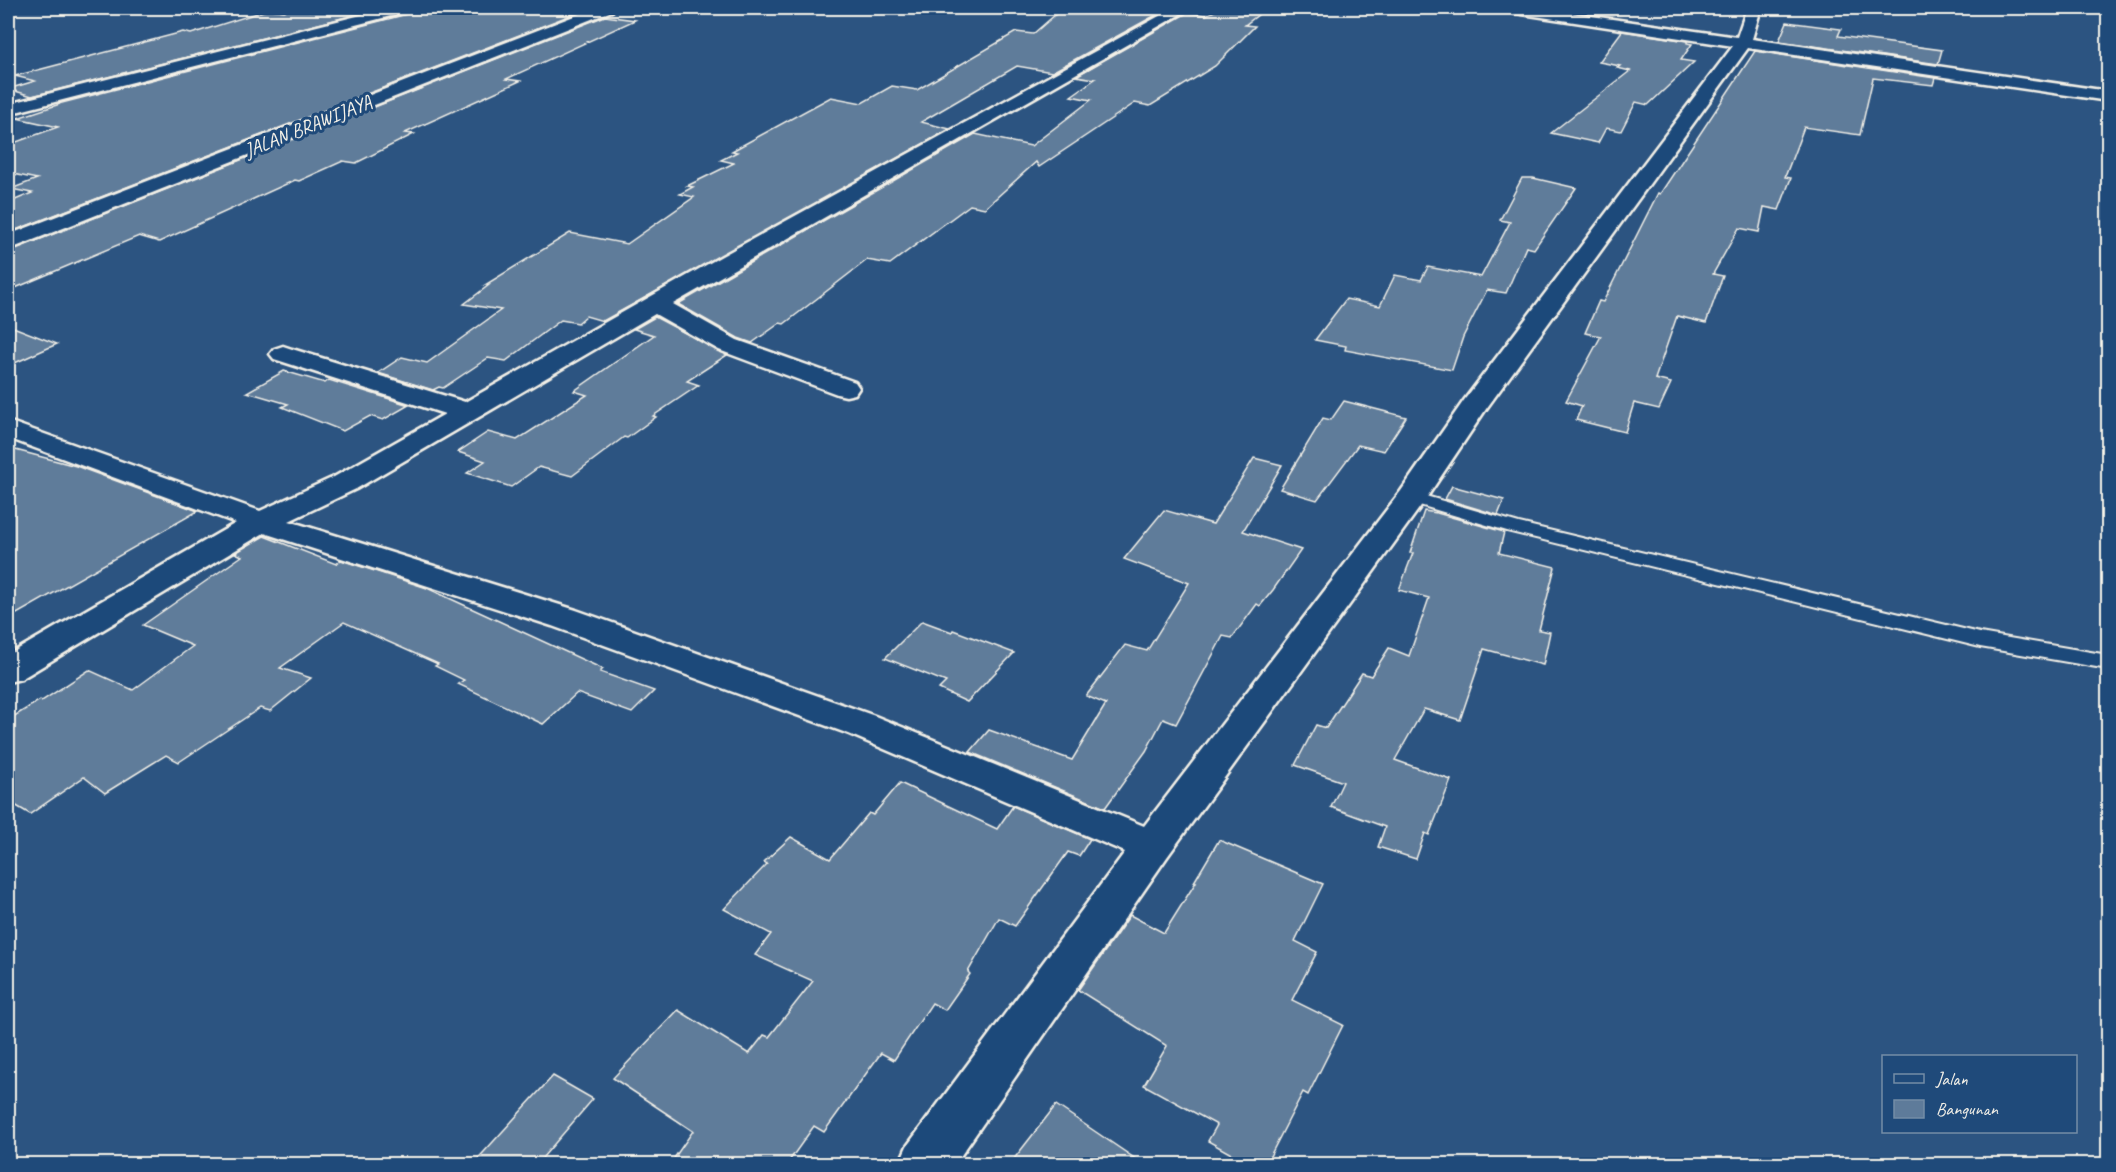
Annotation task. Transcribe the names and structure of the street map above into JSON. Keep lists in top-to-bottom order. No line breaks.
{"streets":{"street":["JALAN BRAWIJAYA"]},"legend":["Jalan","Bangunan"]}
